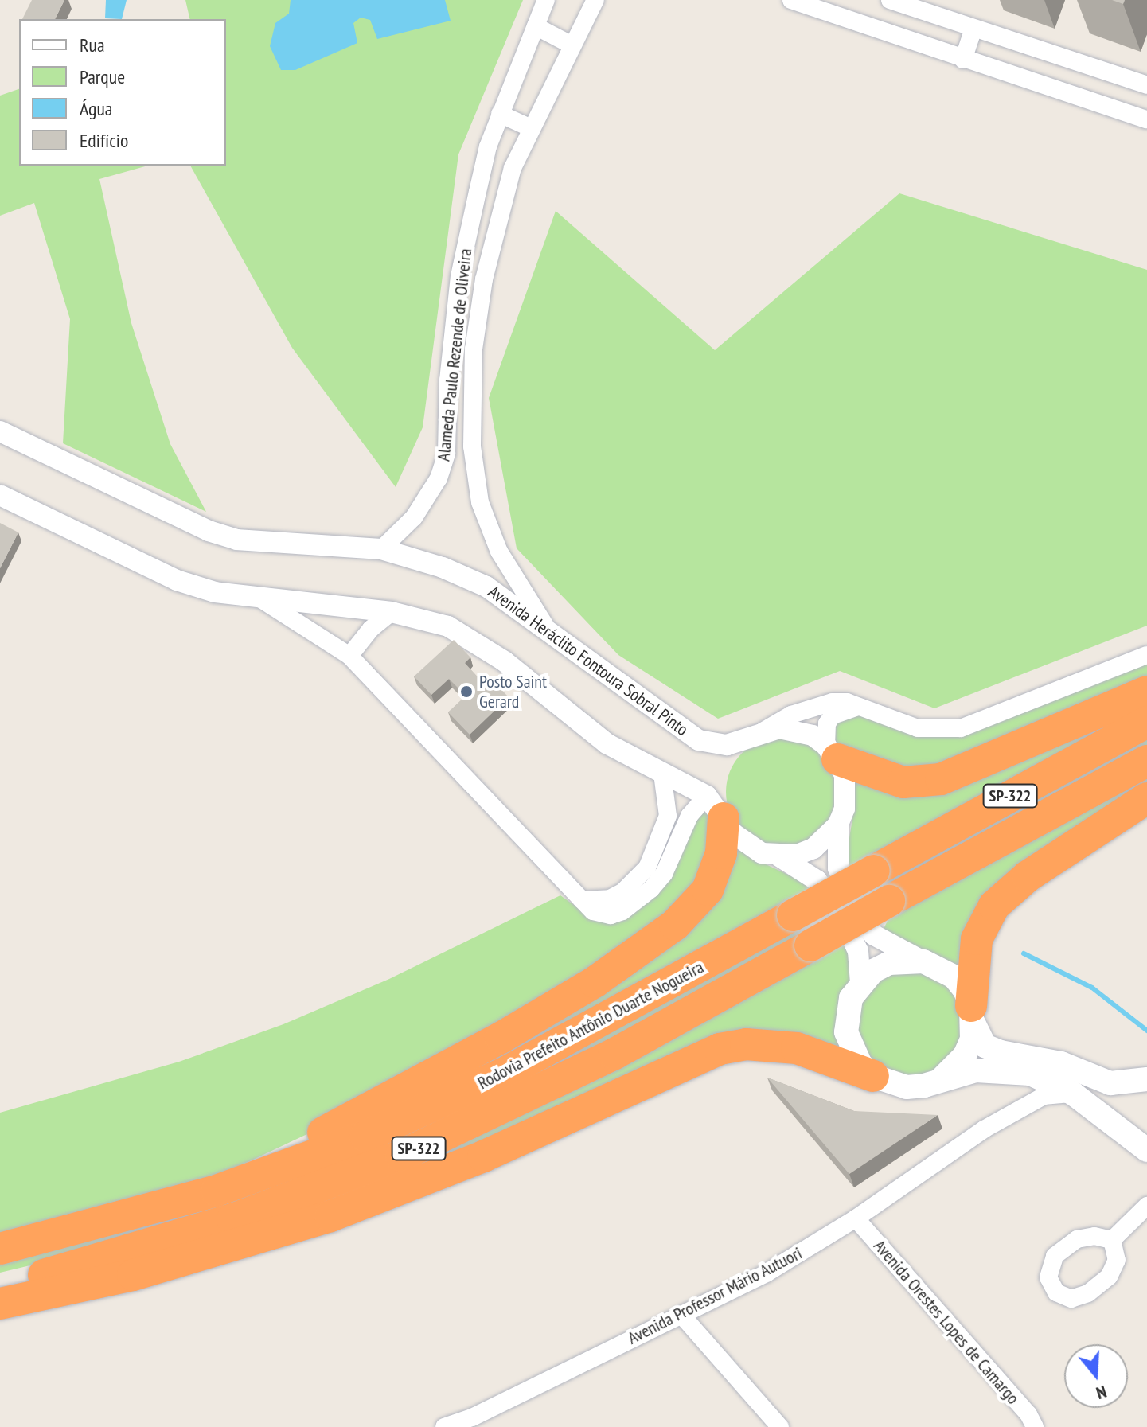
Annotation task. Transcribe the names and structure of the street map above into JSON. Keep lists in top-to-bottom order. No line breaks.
{"streets":{"highway":["SP-322","Rodovia Prefeito Antônio Duarte Nogueira"],"street":["Alameda Paulo Rezende de Oliveira","Avenida Heráclito Fontoura Sobral Pinto","Avenida Professor Mário Autuori","Avenida Orestes Lopes de Camargo"]},"crossings":[["Alameda Paulo Rezende de Oliveira","Avenida Heráclito Fontoura Sobral Pinto"],["Avenida Professor Mário Autuori","Avenida Orestes Lopes de Camargo"]],"places":["Posto Saint Gerard"],"legend":["Rua","Parque","Água","Edifício"],"north":"bottom"}
